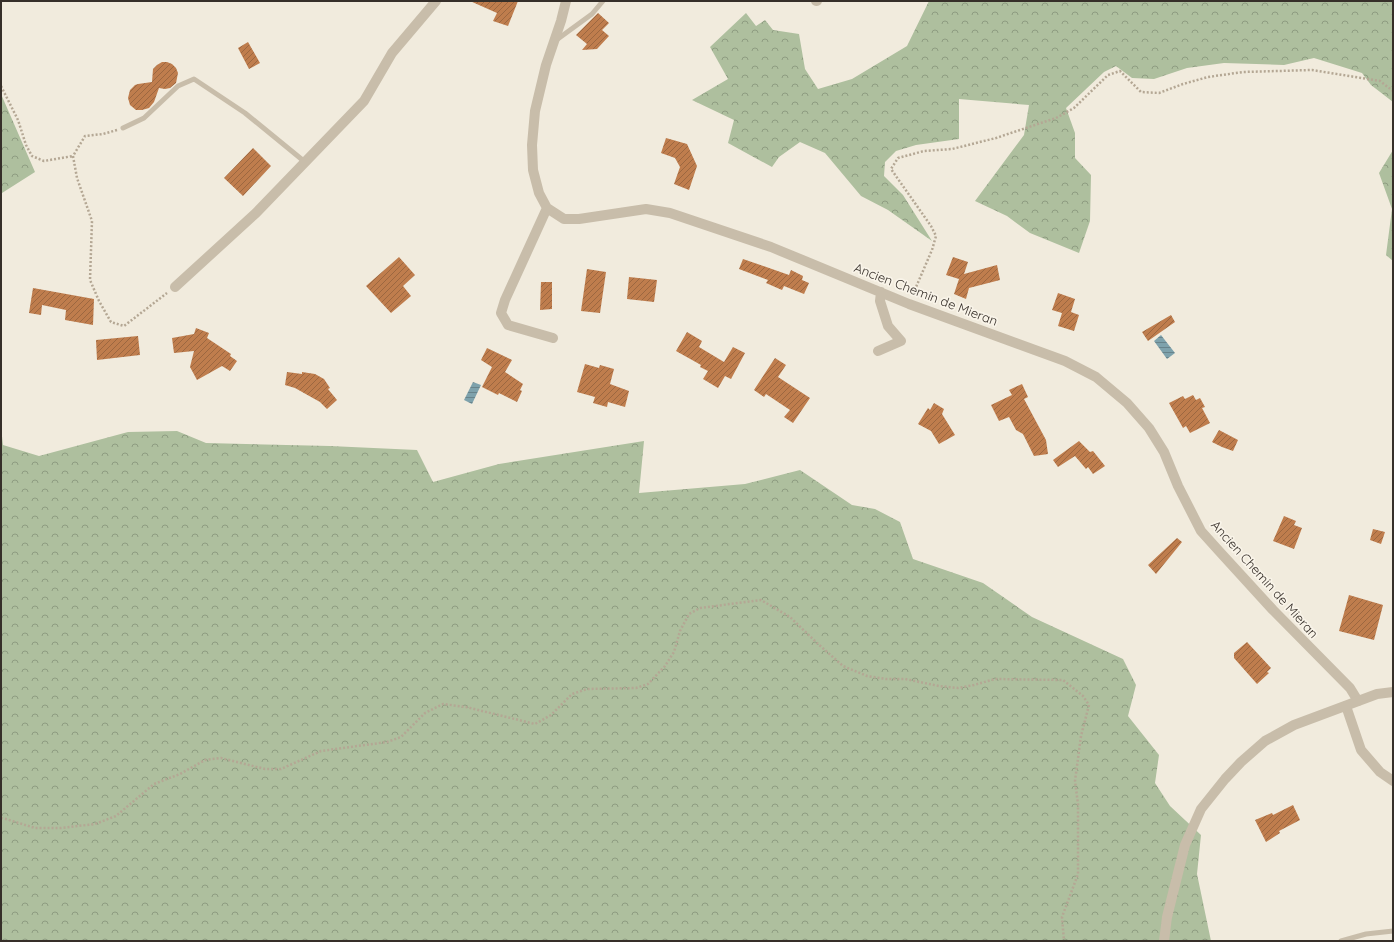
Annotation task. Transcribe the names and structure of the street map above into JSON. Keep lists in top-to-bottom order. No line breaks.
{"streets":{"street":["Ancien Chemin de Mieran"]}}
